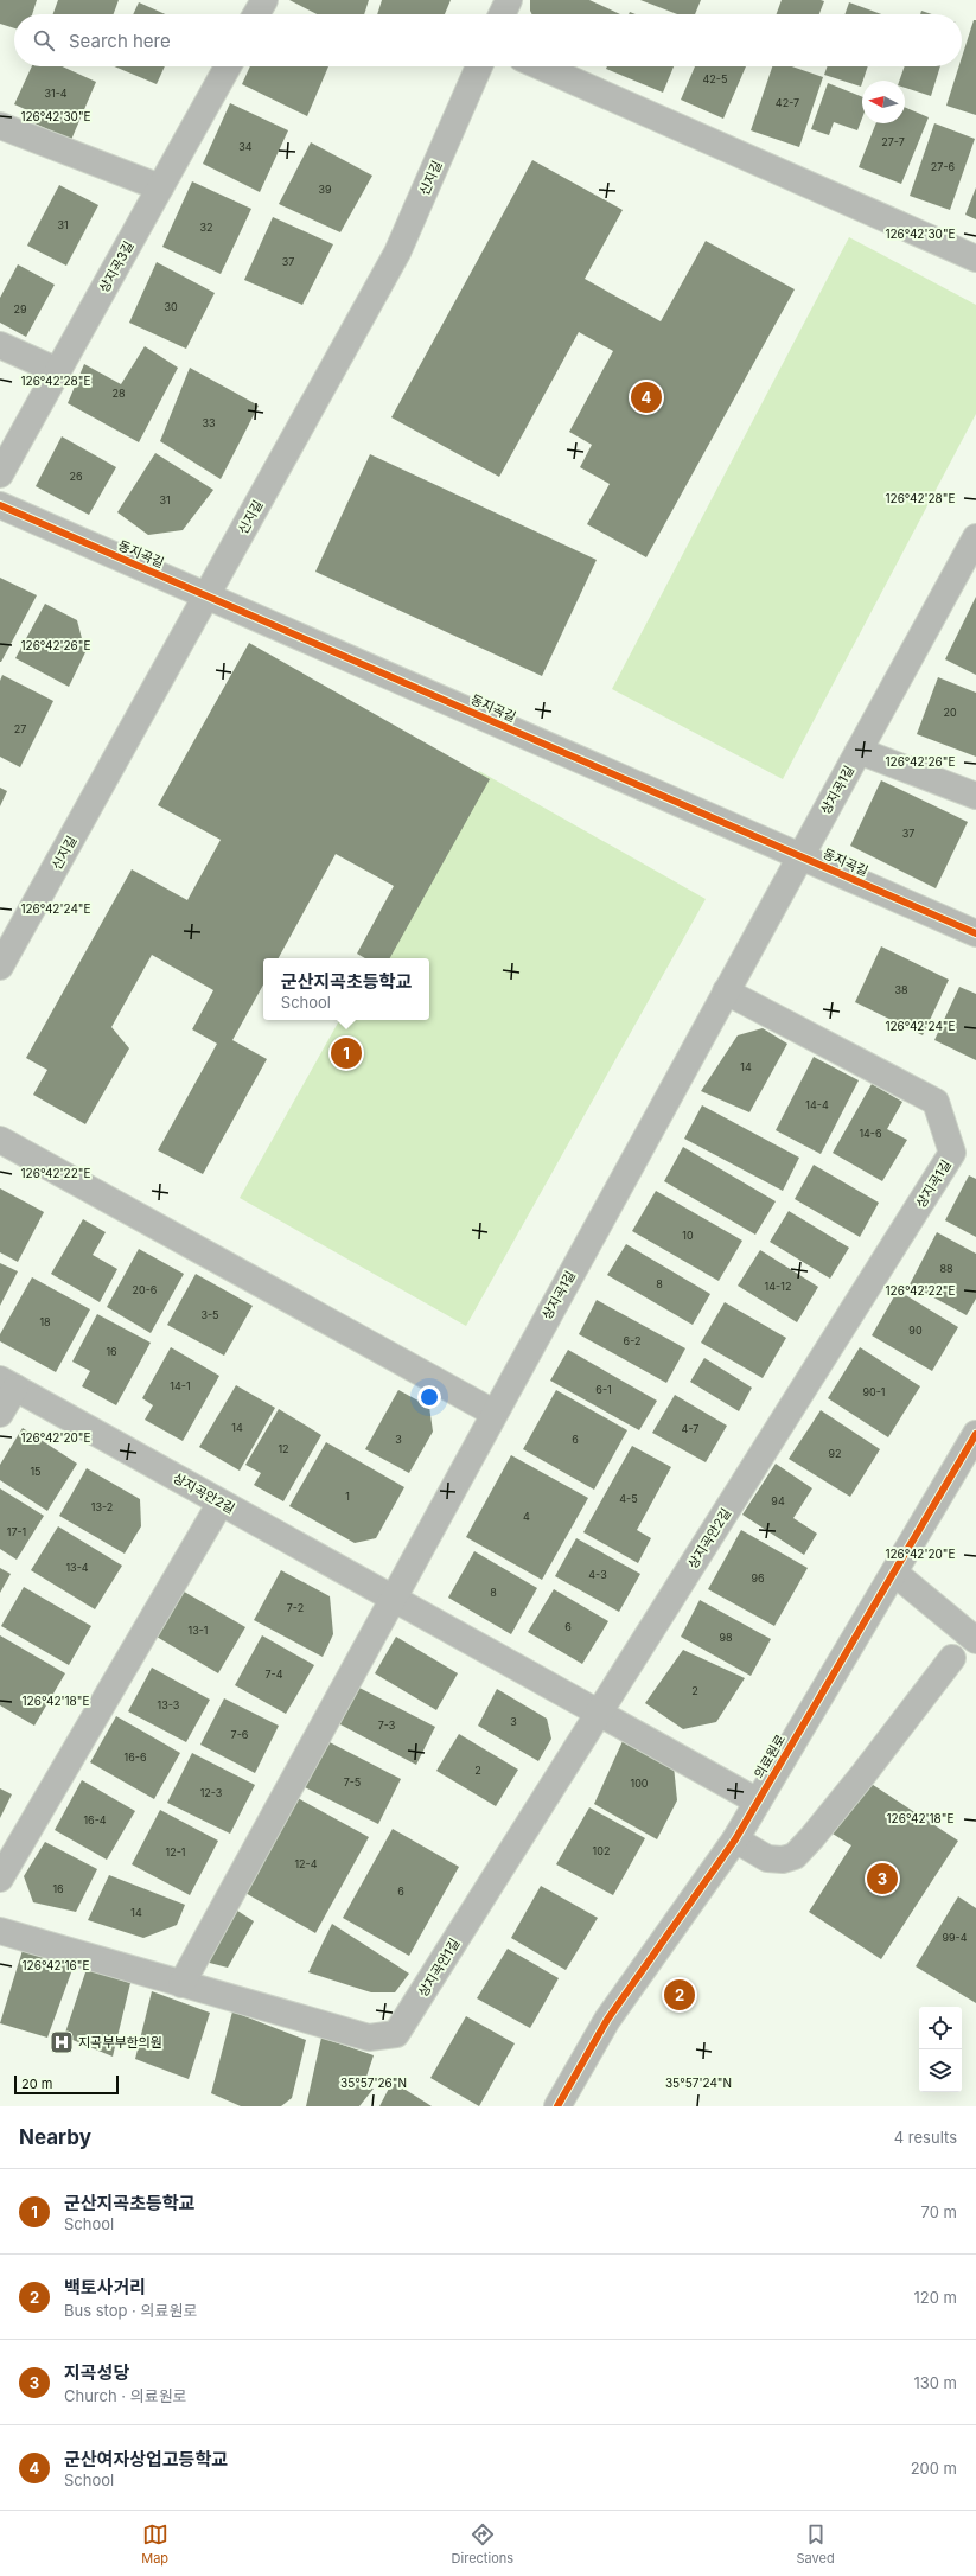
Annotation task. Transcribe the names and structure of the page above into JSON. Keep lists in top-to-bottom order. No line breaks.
{"streets":{"street":["신지길","상지곡3길","동지곡길","상지곡1길","상지곡안2길","의료원로","상지곡안1길"]},"crossings":[["신지길","동지곡길"],["동지곡길","상지곡1길"],["상지곡1길","상지곡안2길"],["상지곡안2길","의료원로"],["상지곡안2길","상지곡안1길"]],"places":{"hospital":["지곡부부한의원"]},"house_numbers":["42-5","31-4","42-7","27-7","34","27-6","39","31","32","37","30","29","28","33","26","31","20","27","37","38","14","14-4","14-6","10","88","8","14-12","20-6","3-5","18","90","6-2","16","14-1","6-1","90-1","14","4-7","3","6","12","92","15","1","4-5","94","13-2","4","17-1","13-4","4-3","96","8","7-2","6","13-1","98","7-4","2","13-3","3","7-3","7-6","16-6","2","7-5","100","12-3","16-4","102","12-1","12-4","16","6","14","99-4"],"scale_bar":"20 m","north":"left","page":{"search":"Search here","pins":["4","1","3","2"],"popup":["군산지곡초등학교","School"],"scale":"20 m","heading":["Nearby","4 results"],"list":[{"mark":"1","name":"군산지곡초등학교","note":"School","value":"70 m"},{"mark":"2","name":"백토사거리","note":"Bus stop · 의료원로","value":"120 m"},{"mark":"3","name":"지곡성당","note":"Church · 의료원로","value":"130 m"},{"mark":"4","name":"군산여자상업고등학교","note":"School","value":"200 m"}],"nav":["Map","Directions","Saved"]},"coordinates":["126°42'30\"E","126°42'28\"E","126°42'26\"E","126°42'24\"E","126°42'22\"E","126°42'20\"E","126°42'18\"E","126°42'16\"E","35°57'26\"N","35°57'24\"N"]}
